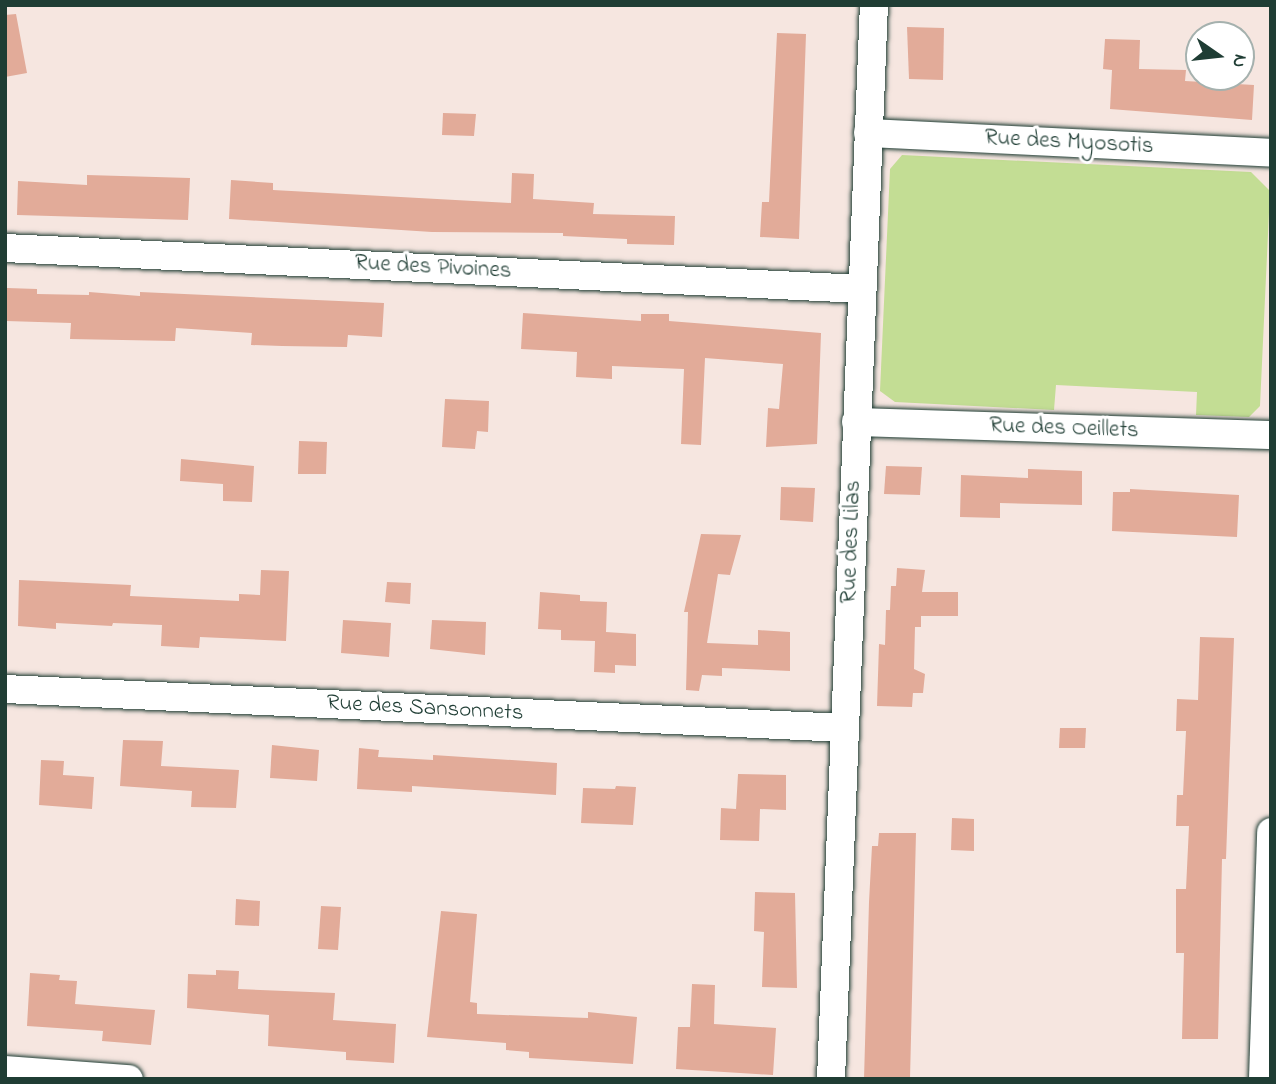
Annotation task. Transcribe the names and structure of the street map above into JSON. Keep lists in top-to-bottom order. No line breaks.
{"streets":{"street":["Rue des Myosotis","Rue des Pivoines","Rue des Oeillets","Rue des Lilas","Rue des Sansonnets"]},"crossings":[["Rue des Myosotis","Rue des Lilas"],["Rue des Pivoines","Rue des Lilas"],["Rue des Oeillets","Rue des Lilas"],["Rue des Lilas","Rue des Sansonnets"]],"north":"right"}
